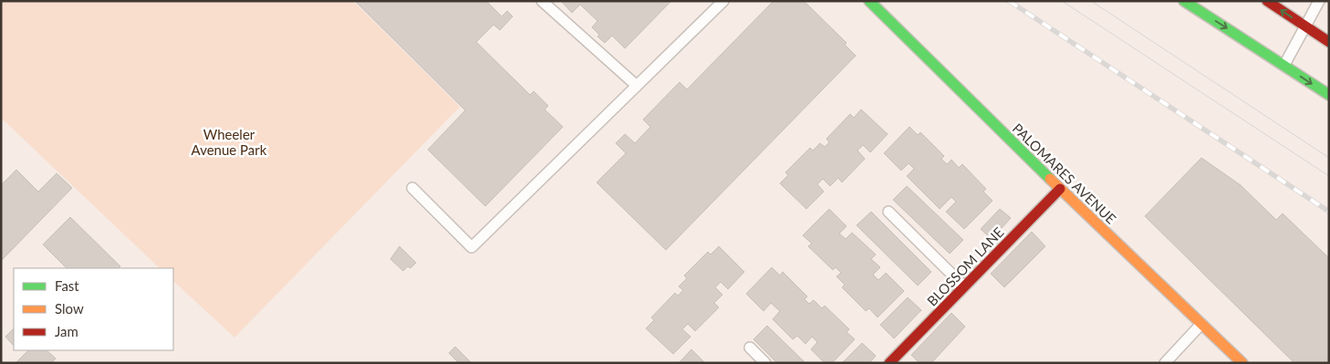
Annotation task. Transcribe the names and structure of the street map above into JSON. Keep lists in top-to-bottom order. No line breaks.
{"streets":{"street":["PALOMARES AVENUE","BLOSSOM LANE"]},"crossings":[["PALOMARES AVENUE","BLOSSOM LANE"]],"parks":["Wheeler Avenue Park"],"legend":["Fast","Slow","Jam"]}
